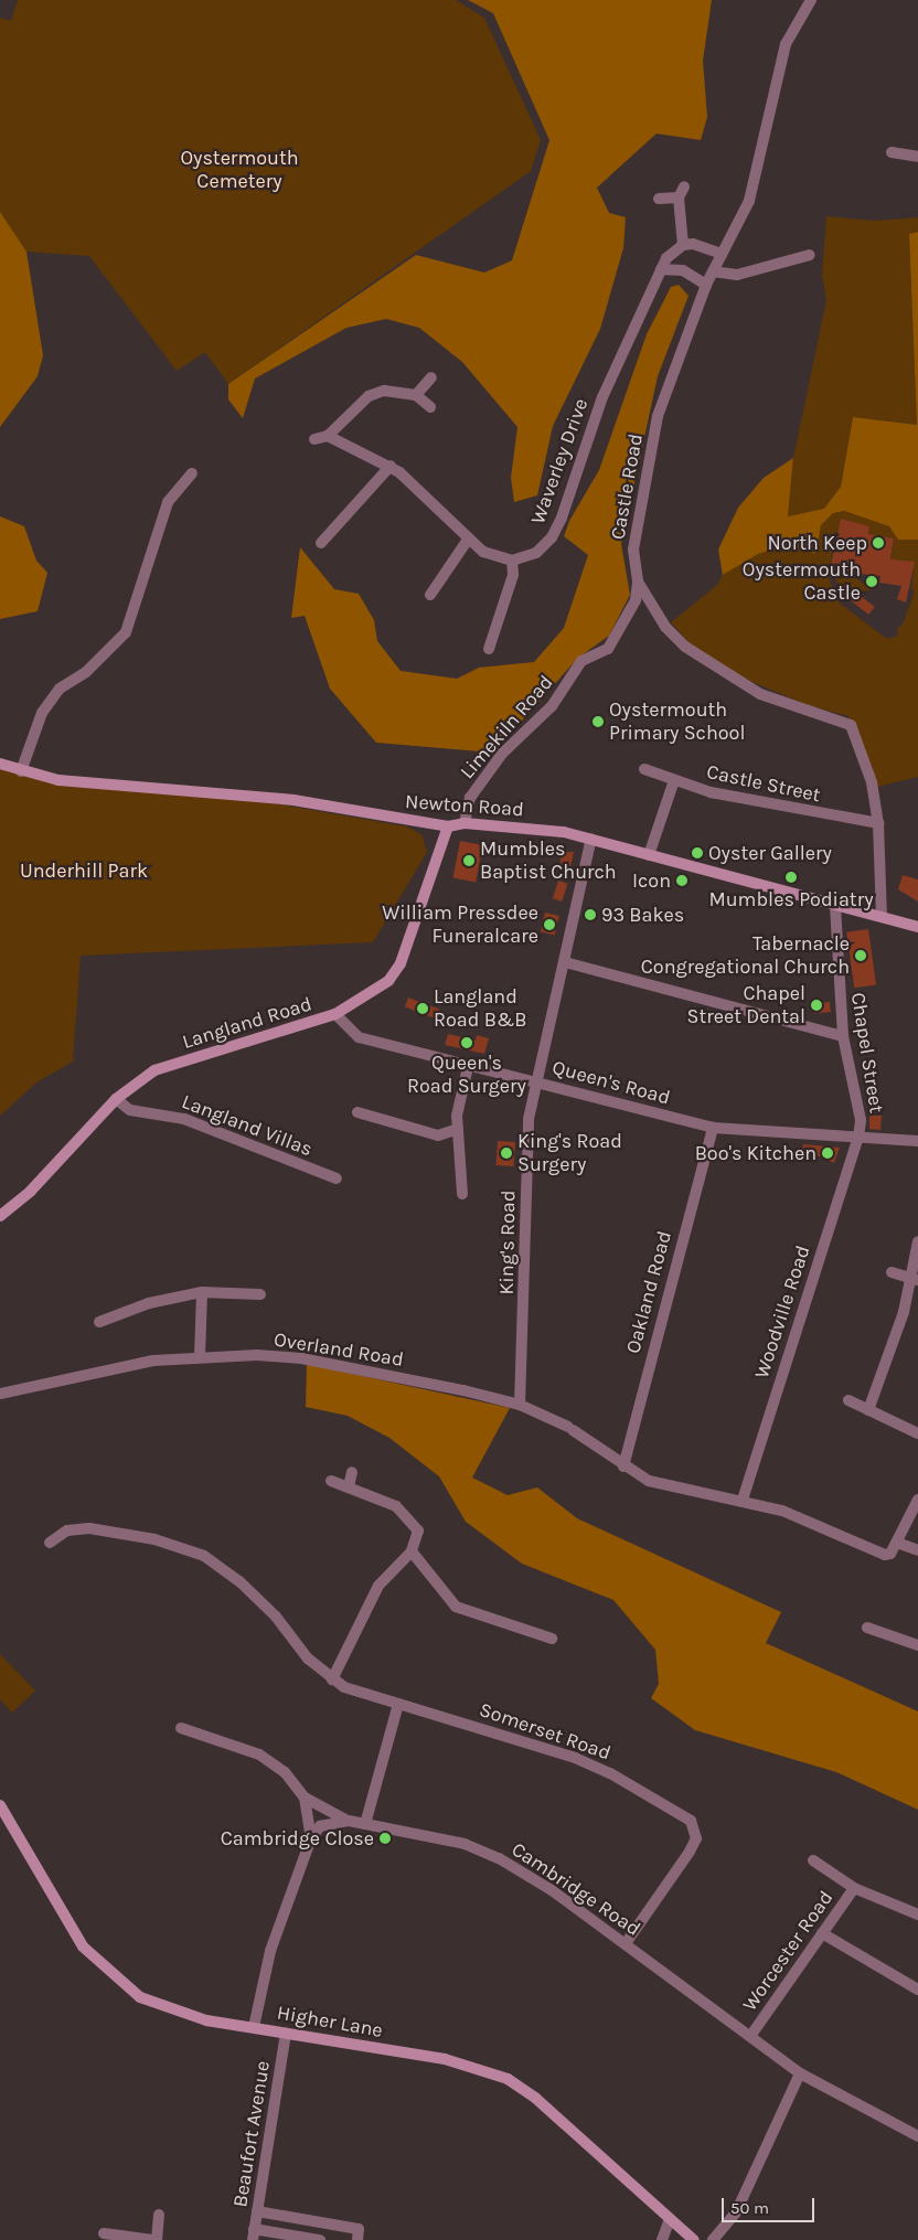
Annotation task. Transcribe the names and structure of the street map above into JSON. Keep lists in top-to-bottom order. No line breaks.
{"streets":{"street":["Waverley Drive","Castle Road","Limekiln Road","Castle Street","Newton Road","Langland Road","Chapel Street","Queen's Road","Langland Villas","King's Road","Oakland Road","Woodville Road","Overland Road","Somerset Road","Cambridge Road","Worcester Road","Higher Lane","Beaufort Avenue"]},"crossings":[["Castle Road","Limekiln Road"],["Castle Road","Castle Street"],["Castle Road","Newton Road"],["Limekiln Road","Newton Road"],["Newton Road","Langland Road"],["Newton Road","Chapel Street"],["Newton Road","King's Road"],["Langland Road","Queen's Road"],["Langland Road","Langland Villas"],["Chapel Street","Queen's Road"],["Chapel Street","Woodville Road"],["Queen's Road","King's Road"],["Queen's Road","Oakland Road"],["Queen's Road","Woodville Road"],["King's Road","Overland Road"],["Oakland Road","Overland Road"],["Woodville Road","Overland Road"],["Somerset Road","Cambridge Road"],["Cambridge Road","Worcester Road"],["Higher Lane","Beaufort Avenue"]],"parks":["Oystermouth Cemetery","Underhill Park"],"places":["North Keep","Oystermouth Castle","Oystermouth Primary School","Oyster Gallery","Mumbles Baptist Church","Mumbles Podiatry","Icon","93 Bakes","William Pressdee Funeralcare","Tabernacle Congregational Church","Chapel Street Dental","Langland Road B&B","Queen's Road Surgery","King's Road Surgery","Boo's Kitchen","Cambridge Close"],"scale_bar":"50 m"}
